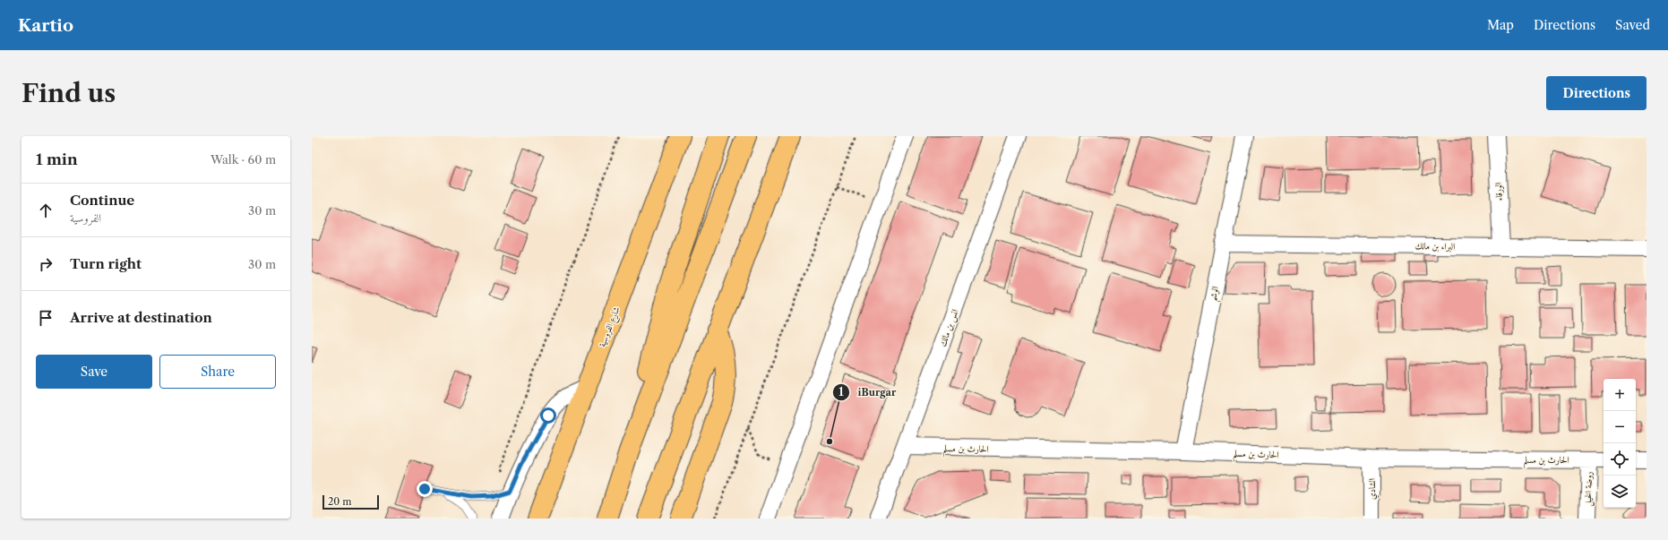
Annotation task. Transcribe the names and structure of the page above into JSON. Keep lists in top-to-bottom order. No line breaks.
{"streets":{"highway":["شارع الفروسية"],"street":["الورقاء","البراء بن مالك","الوشم","انس بن مالك","الحارث بن مسلم","الشادي","روضة الخيل"]},"crossings":[["الورقاء","البراء بن مالك"],["البراء بن مالك","الوشم"],["الوشم","الحارث بن مسلم"],["انس بن مالك","الحارث بن مسلم"],["الحارث بن مسلم","الشادي"],["الحارث بن مسلم","روضة الخيل"]],"places":["iBurgar"],"scale_bar":"20 m","page":{"header":"Kartio","nav":["Map","Directions","Saved"],"buttons":["Directions",["Save","Share"]],"title":"Find us","heading":["1 min","Walk · 60 m"],"list":[["Continue","الفروسية","30 m"],["Turn right","30 m"],"Arrive at destination"],"map_buttons":["+","−"],"scale":"20 m"}}
